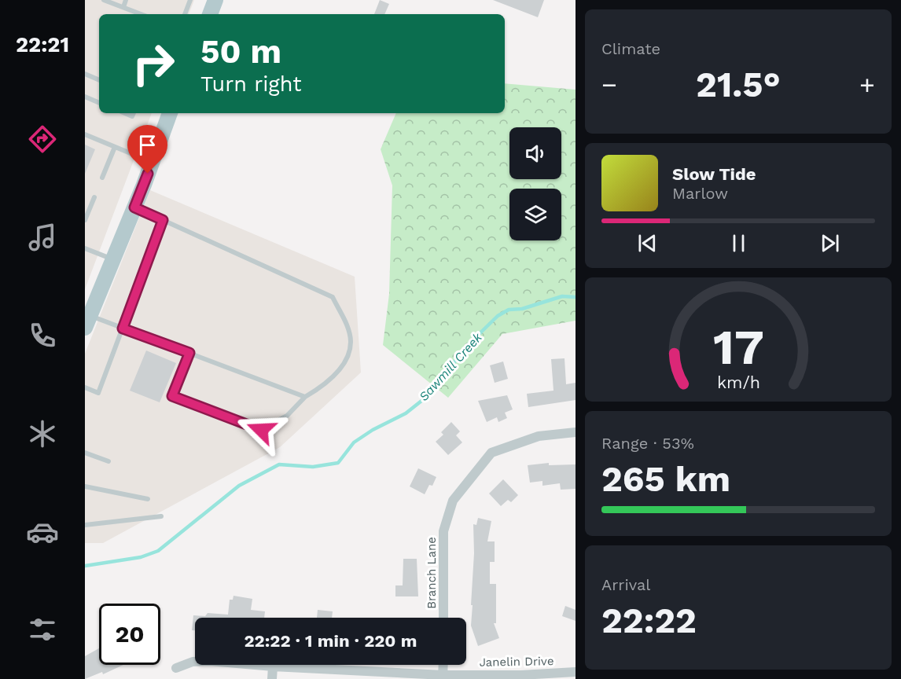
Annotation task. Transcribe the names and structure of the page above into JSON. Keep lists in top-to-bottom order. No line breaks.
{"streets":{"street":["Branch Lane","Janelin Drive"]},"water":["Sawmill Creek"],"page":{"tabs":"22:21","tile":["Climate",["Range · 53%","265 km"],["Arrival","22:22"]],"turn":["50 m","Turn right"],"heat":["−","21.5°","+"],"song":["Slow Tide","Marlow"],"limit":"20","trip":"22:22 · 1 min · 220 m","gauge":["17","km/h"]}}
